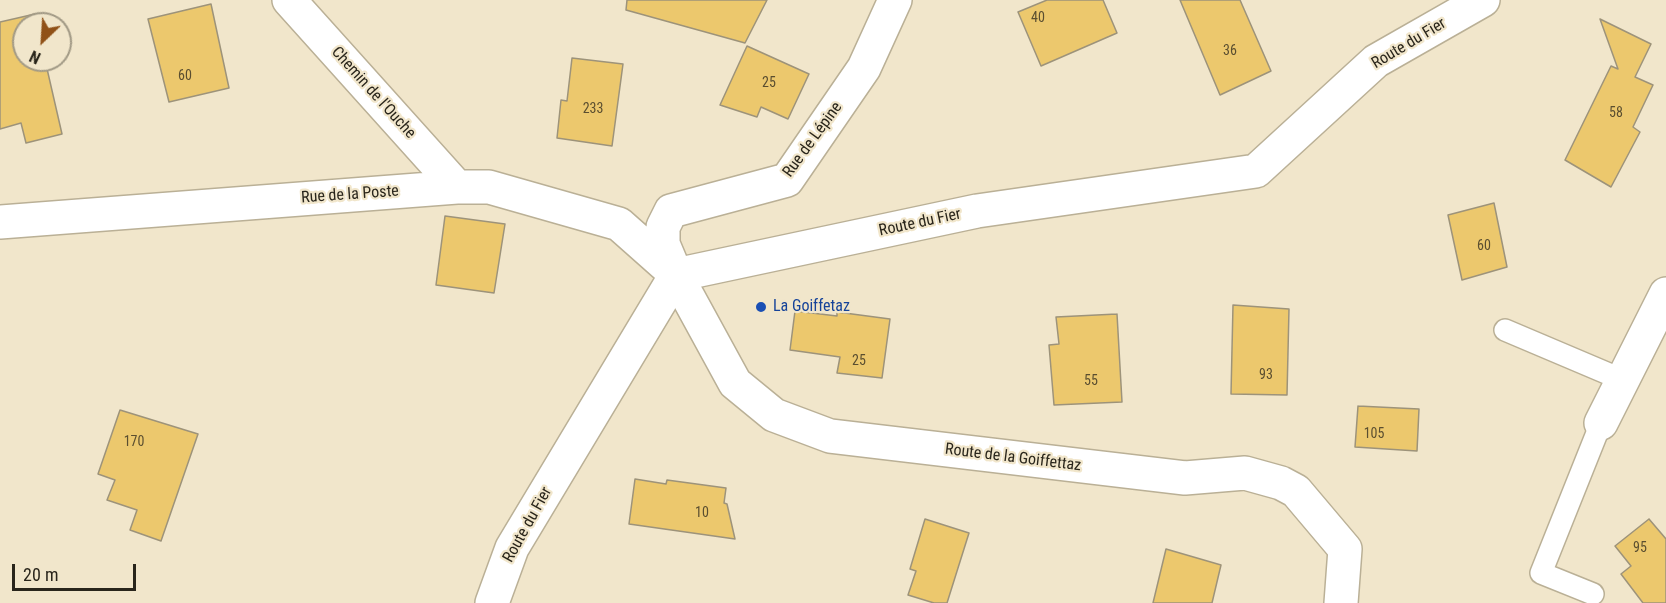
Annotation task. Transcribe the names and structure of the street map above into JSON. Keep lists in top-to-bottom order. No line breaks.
{"streets":{"street":["Route du Fier","Chemin de l'Ouche","Rue de Lépine","Rue de la Poste","Route de la Goiffettaz"]},"crossings":[["Route du Fier","Rue de Lépine"],["Route du Fier","Rue de la Poste"],["Route du Fier","Route de la Goiffettaz"],["Chemin de l'Ouche","Rue de la Poste"],["Rue de Lépine","Rue de la Poste"],["Rue de Lépine","Route de la Goiffettaz"],["Rue de la Poste","Route de la Goiffettaz"]],"places":["La Goiffetaz"],"house_numbers":["40","36","60","25","233","58","60","25","93","55","105","170","10","95"],"scale_bar":"20 m","north":"bottom left"}
